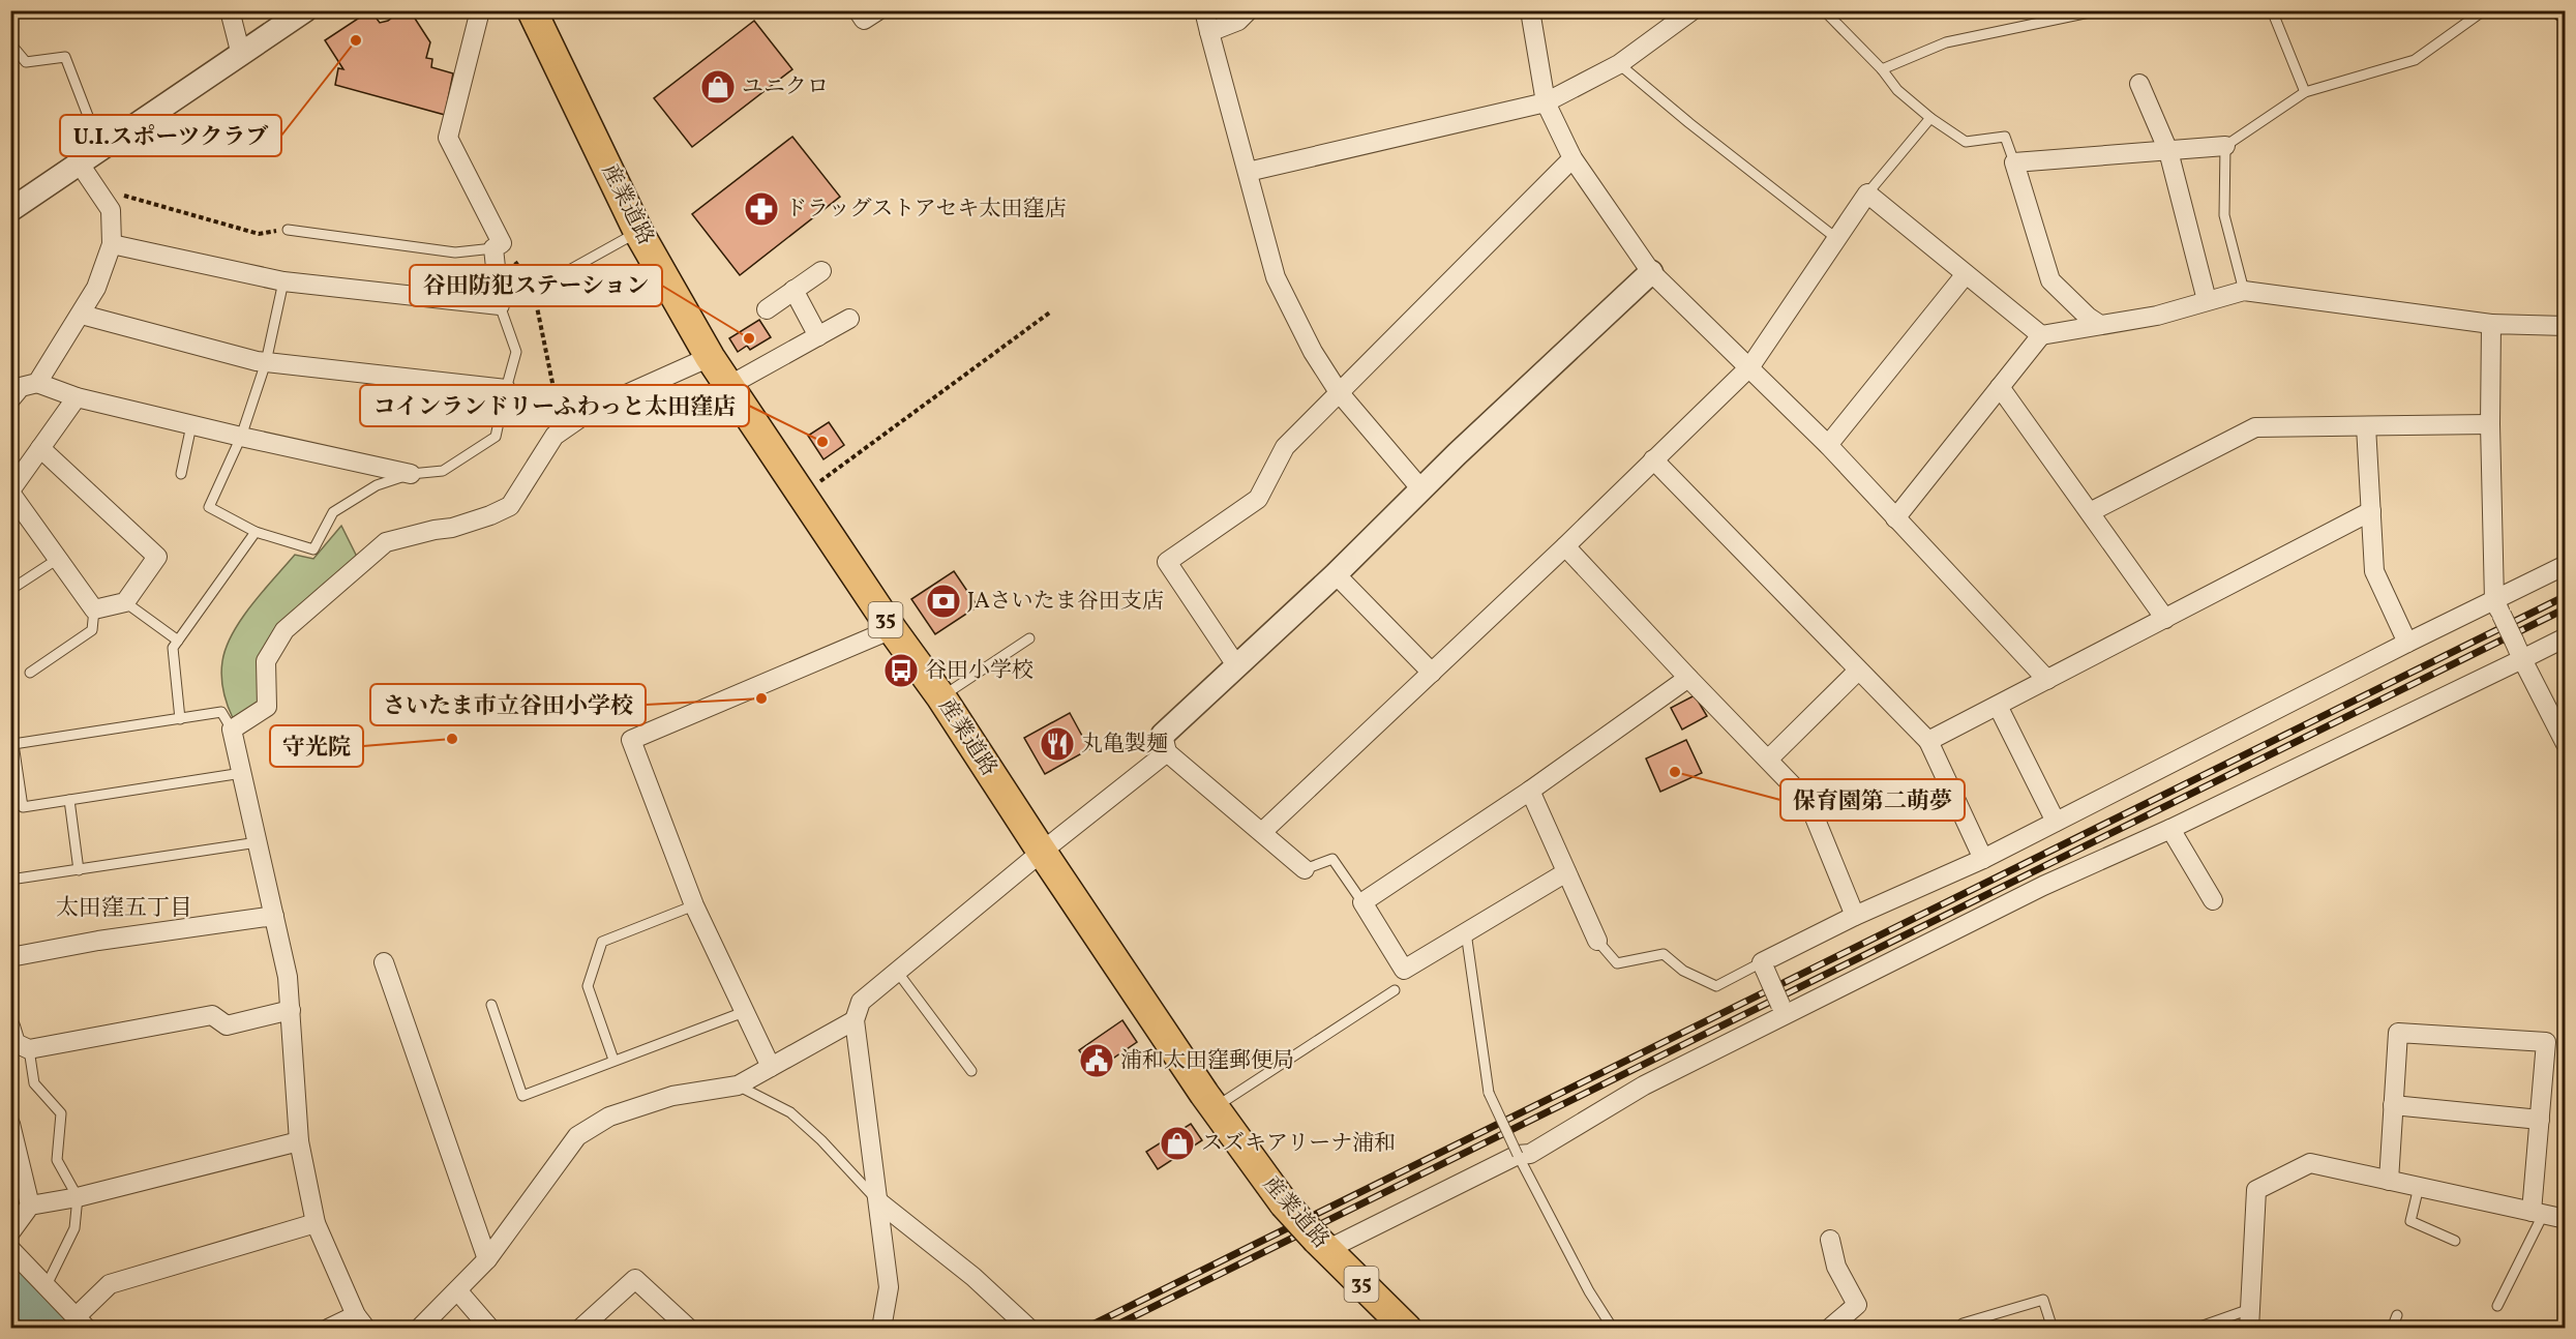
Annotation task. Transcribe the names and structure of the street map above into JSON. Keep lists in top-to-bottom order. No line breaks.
{"streets":{"main road":["産業道路","35"]},"districts":["太田窪五丁目"],"places":{"other":["U.I.スポーツクラブ","谷田防犯ステーション","コインランドリーふわっと太田窪店","さいたま市立谷田小学校","守光院","保育園第二萌夢"],"shop":["ユニクロ","スズキアリーナ浦和"],"pharmacy":["ドラッグストアセキ太田窪店"],"bank":["JAさいたま谷田支店"],"bus stop":["谷田小学校"],"restaurant":["丸亀製麺"],"public building":["浦和太田窪郵便局"]}}
